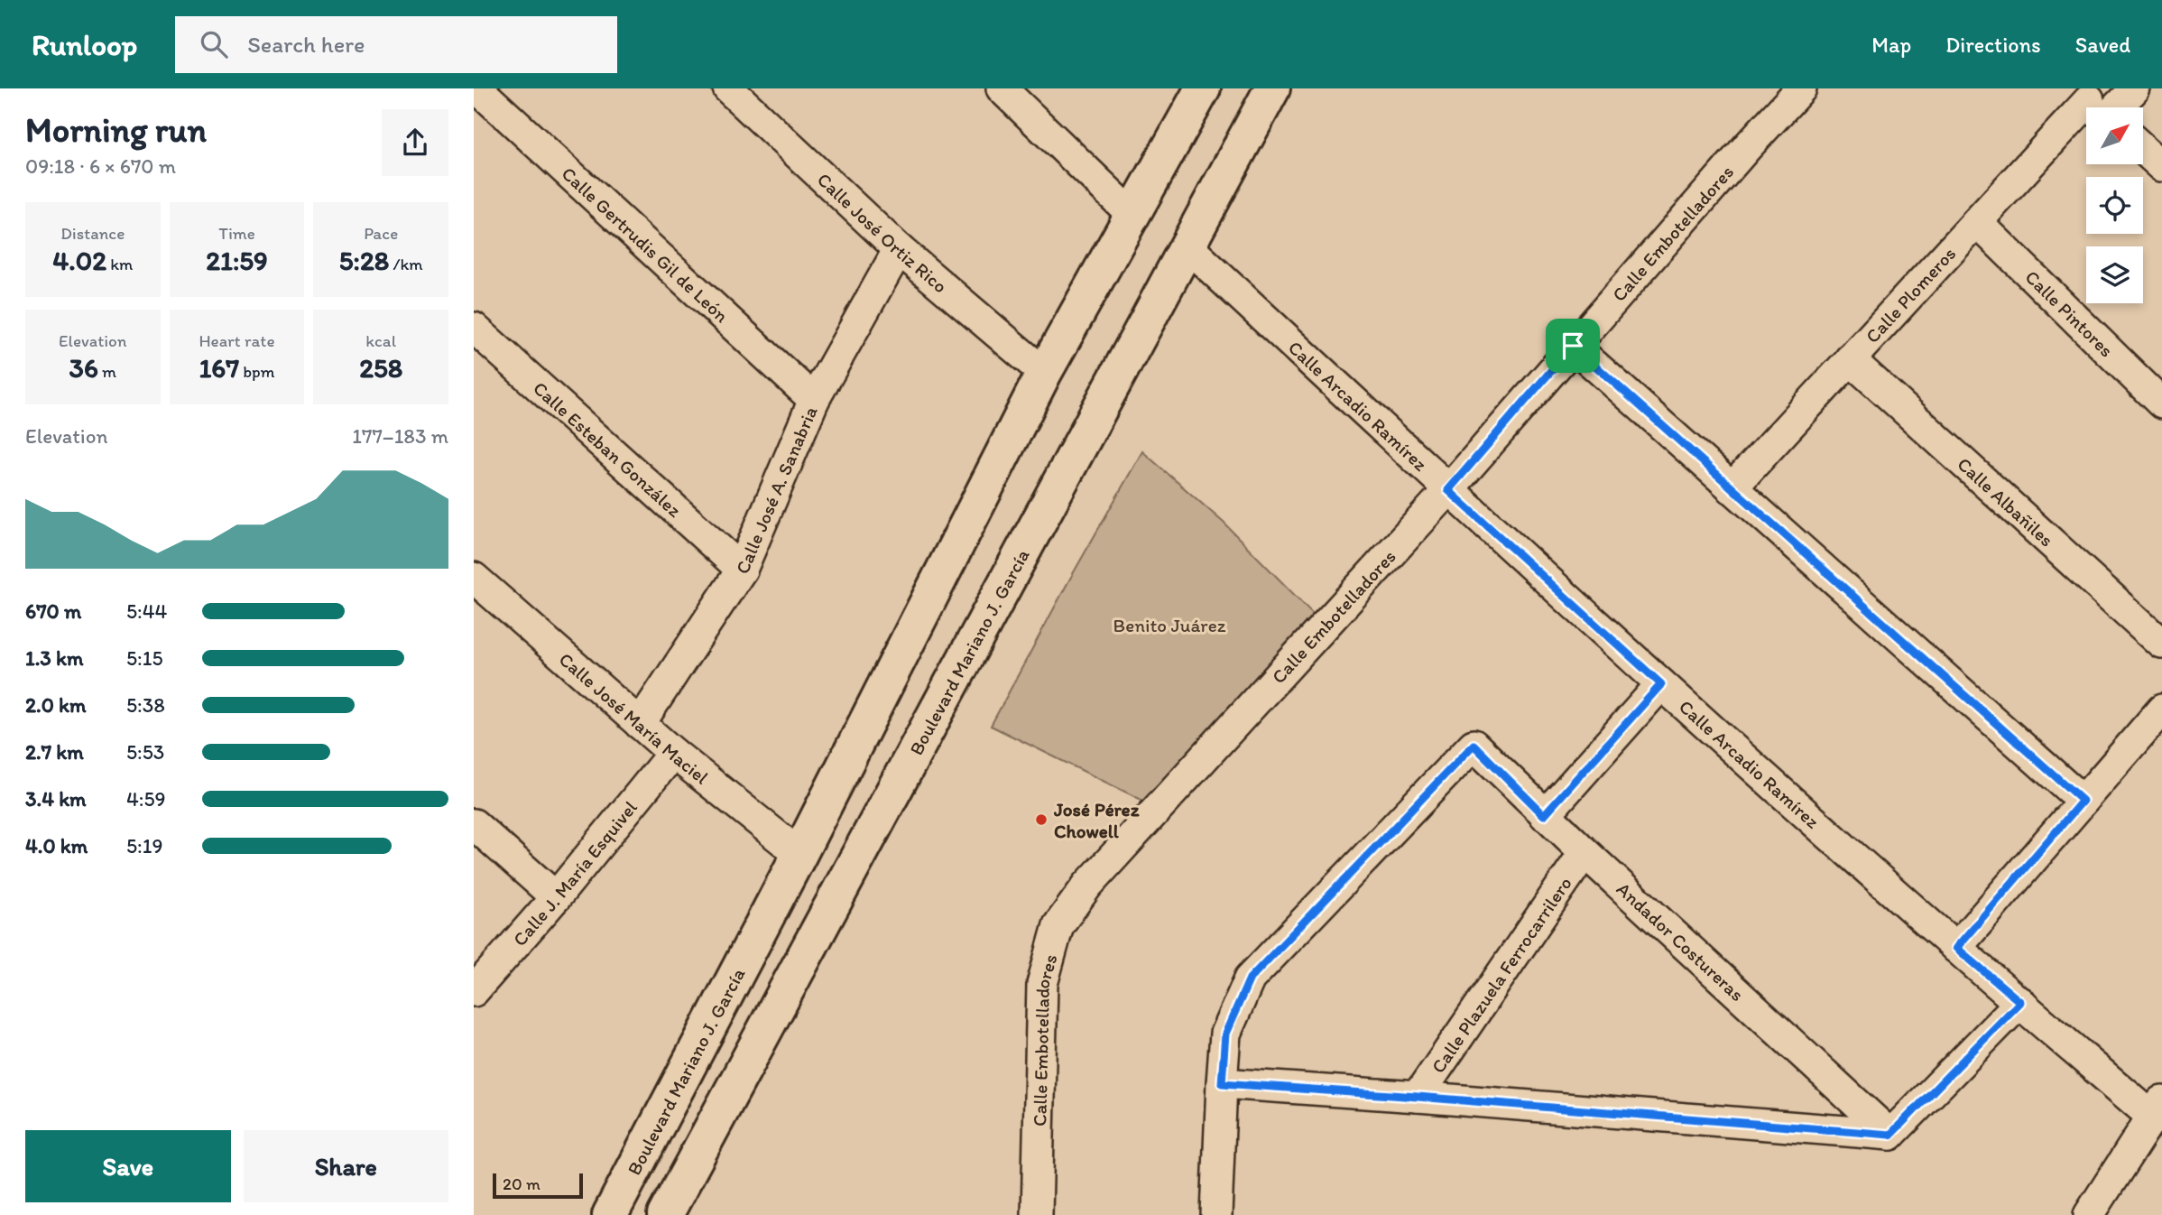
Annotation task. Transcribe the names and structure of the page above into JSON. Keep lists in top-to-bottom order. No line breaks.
{"streets":{"main road":["Boulevard Mariano J. García"],"street":["Calle José Ortiz Rico","Calle Embotelladores","Calle Gertrudis Gil de León","Calle Plomeros","Calle Pintores","Calle Arcadio Ramírez","Calle Esteban González","Calle José A. Sanabria","Calle Albañiles","Calle José María Maciel","Calle J. María Esquivel","Andador Costureras","Calle Plazuela Ferrocarrilero"]},"crossings":[["Calle José Ortiz Rico","Calle José A. Sanabria"],["Calle José Ortiz Rico","Boulevard Mariano J. García"],["Calle Embotelladores","Calle Arcadio Ramírez"],["Calle Gertrudis Gil de León","Calle José A. Sanabria"],["Calle Plomeros","Calle Pintores"],["Calle Plomeros","Calle Albañiles"],["Calle Arcadio Ramírez","Boulevard Mariano J. García"],["Calle Esteban González","Calle José A. Sanabria"],["Calle José A. Sanabria","Calle José María Maciel"],["Boulevard Mariano J. García","Calle José María Maciel"],["Calle José María Maciel","Calle J. María Esquivel"],["Andador Costureras","Calle Plazuela Ferrocarrilero"]],"parks":["Benito Juárez"],"places":["José Pérez Chowell"],"scale_bar":"20 m","north":"top right","page":{"header":"Runloop","search":"Search here","nav":["Map","Directions","Saved"],"heading":["Morning run","09:18 · 6 × 670 m"],"stats":[["Distance","4.02 km"],["Time","21:59"],["Pace","5:28 /km"],["Elevation","36 m"],["Heart rate","167 bpm"],["kcal","258"]],"chart":["Elevation","177–183 m"],"list":[{"name":"670 m","note":"5:44"},{"name":"1.3 km","note":"5:15"},{"name":"2.0 km","note":"5:38"},{"name":"2.7 km","note":"5:53"},{"name":"3.4 km","note":"4:59"},{"name":"4.0 km","note":"5:19"}],"buttons":["Save","Share"],"scale":"20 m"}}
